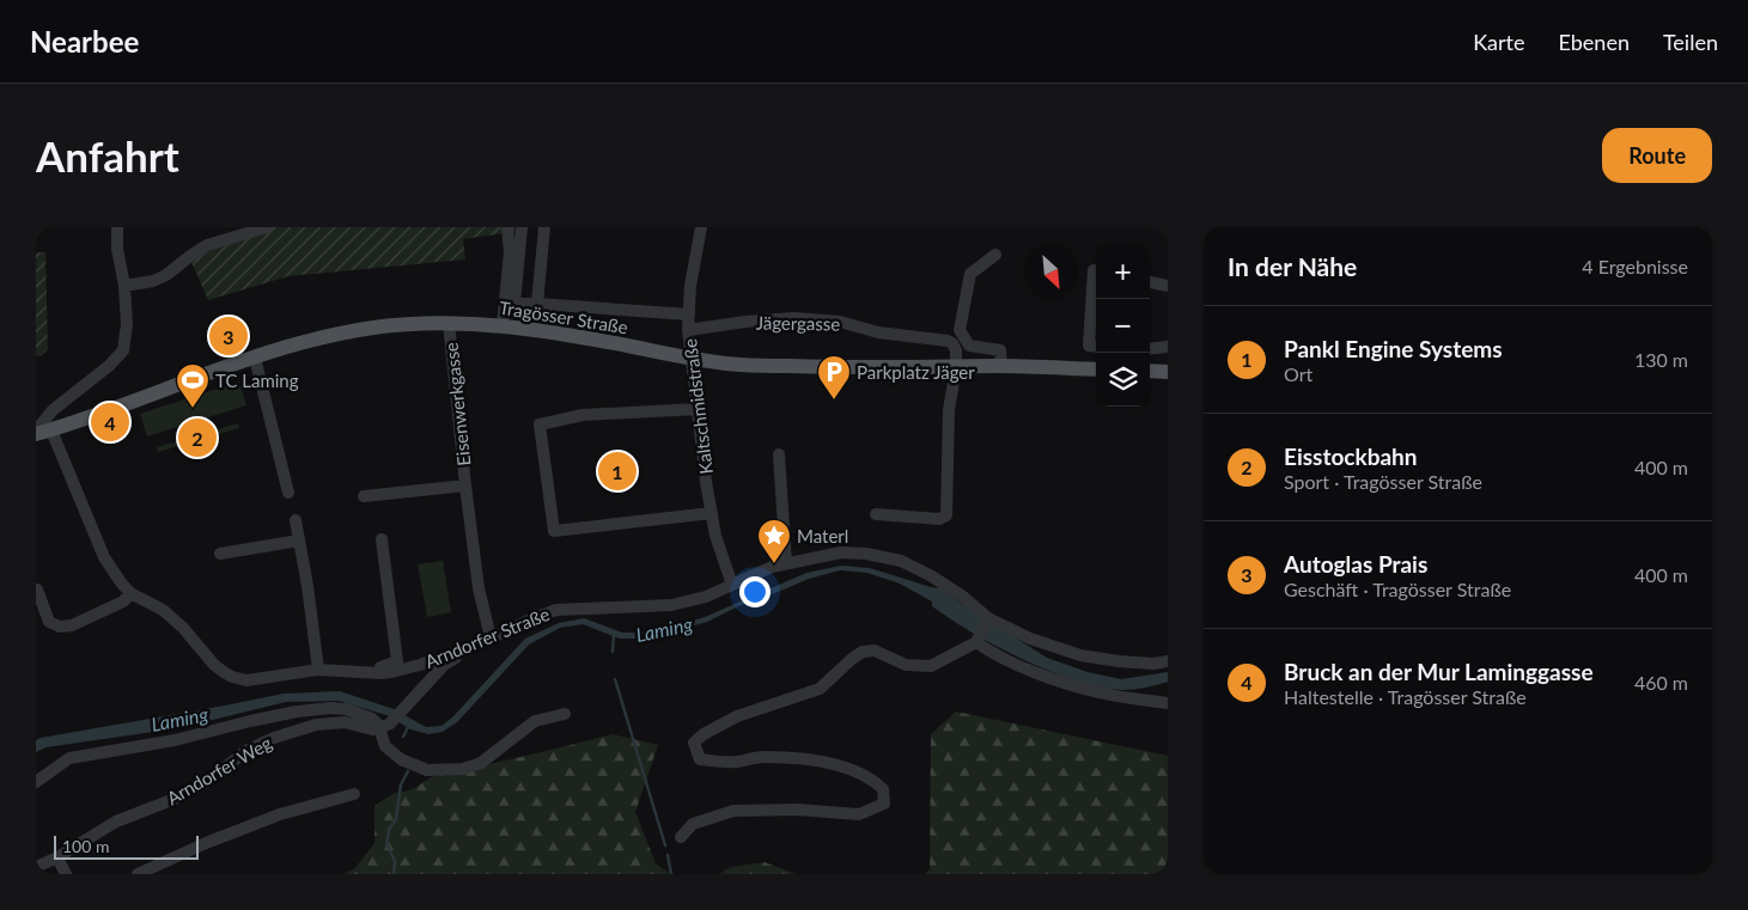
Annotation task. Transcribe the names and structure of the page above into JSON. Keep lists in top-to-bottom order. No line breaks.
{"streets":{"main road":["Tragösser Straße"],"street":["Jägergasse","Eisenwerkgasse","Kaltschmidstraße","Arndorfer Straße","Arndorfer Weg"]},"crossings":[["Tragösser Straße","Jägergasse"],["Tragösser Straße","Eisenwerkgasse"],["Tragösser Straße","Kaltschmidstraße"],["Tragösser Straße","Arndorfer Straße"],["Jägergasse","Kaltschmidstraße"],["Eisenwerkgasse","Arndorfer Straße"],["Kaltschmidstraße","Arndorfer Straße"]],"water":["Laming"],"places":{"parking":["Parkplatz Jäger"],"sports":["TC Laming"],"place":["Materl"]},"scale_bar":"100 m","north":"bottom right","page":{"header":"Nearbee","nav":["Karte","Ebenen","Teilen"],"buttons":"Route","title":"Anfahrt","heading":["In der Nähe","4 Ergebnisse"],"map_buttons":["+","−"],"list":[{"mark":"1","name":"Pankl Engine Systems","note":"Ort","value":"130 m"},{"mark":"2","name":"Eisstockbahn","note":"Sport · Tragösser Straße","value":"400 m"},{"mark":"3","name":"Autoglas Prais","note":"Geschäft · Tragösser Straße","value":"400 m"},{"mark":"4","name":"Bruck an der Mur Laminggasse","note":"Haltestelle · Tragösser Straße","value":"460 m"}],"pins":["3","4","2","1"],"scale":"100 m"}}
